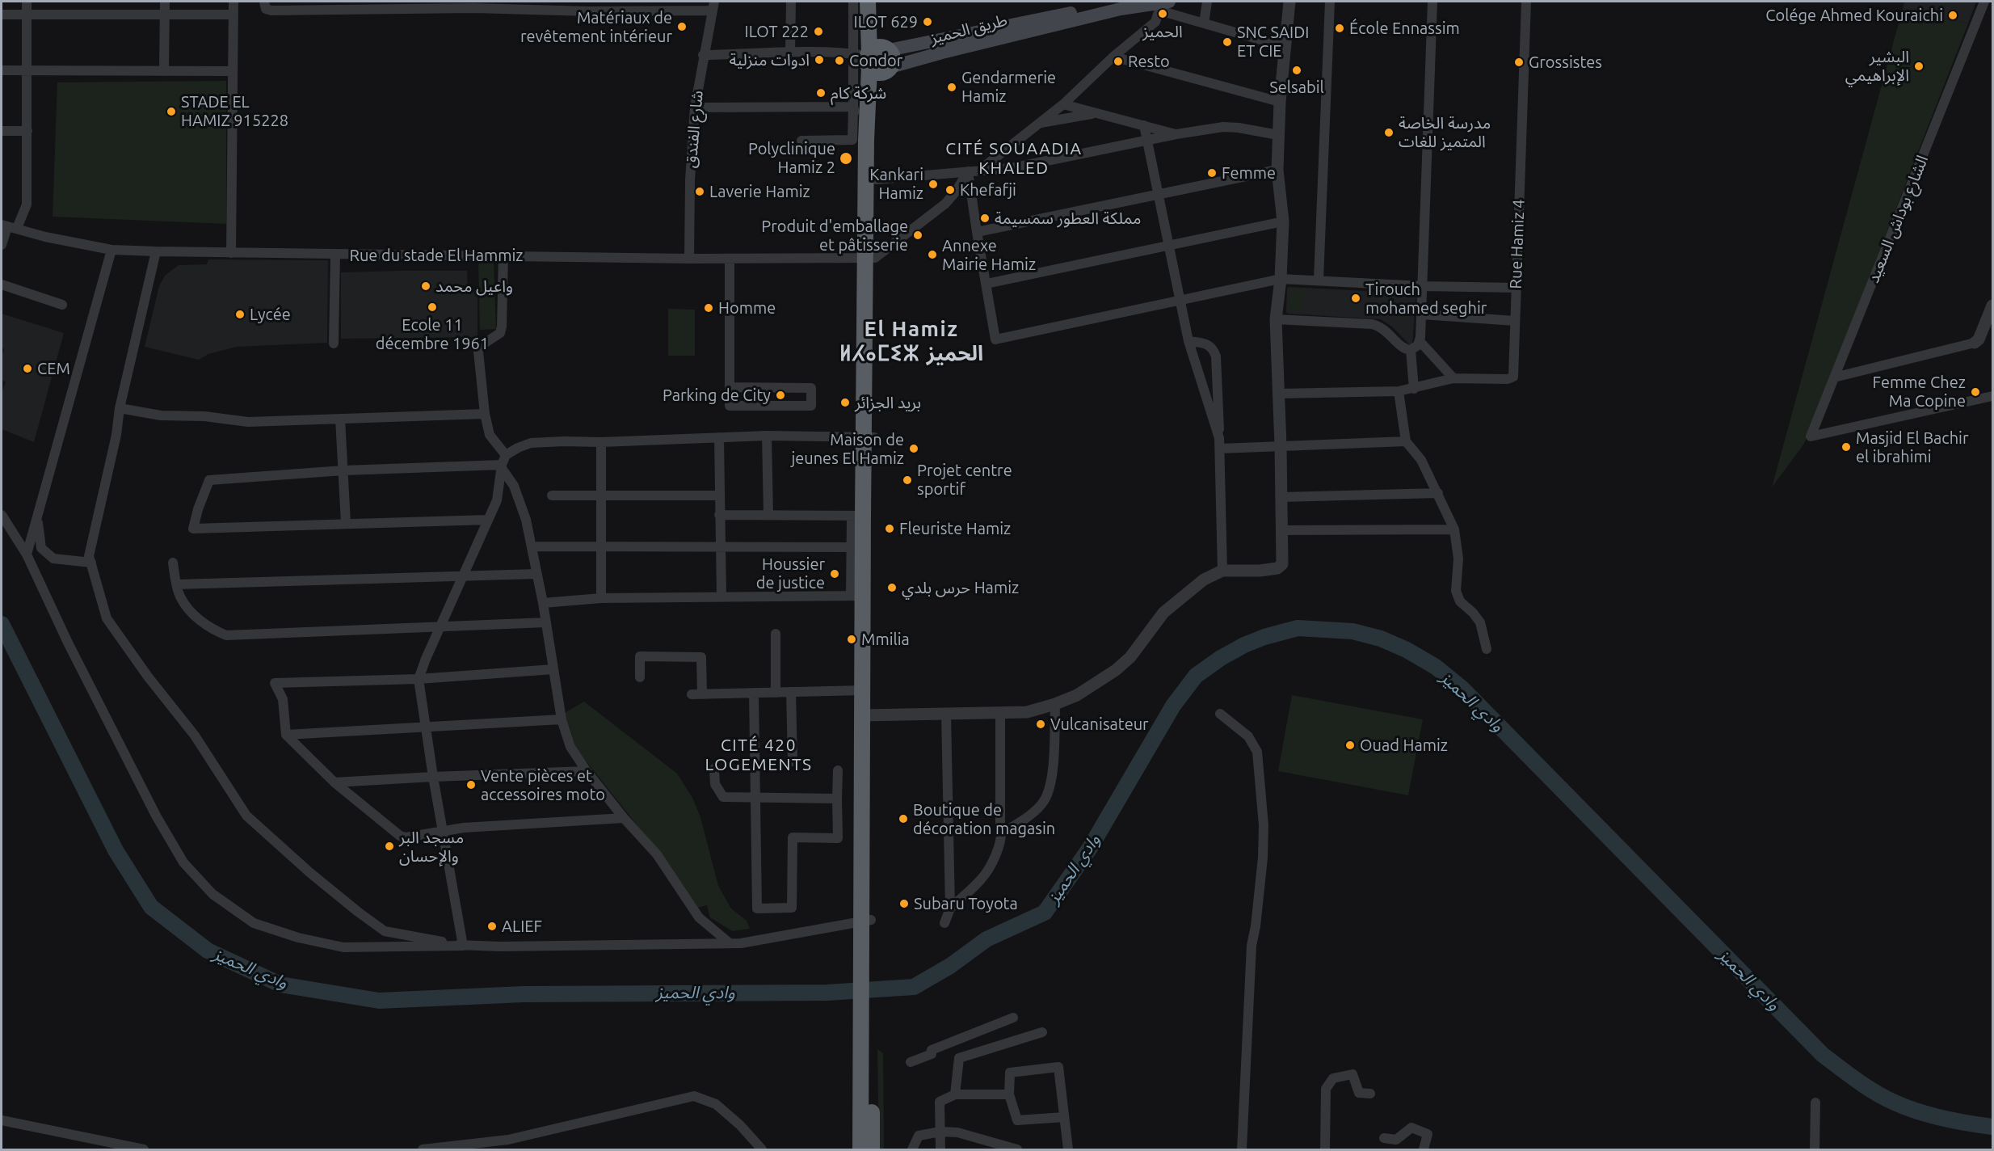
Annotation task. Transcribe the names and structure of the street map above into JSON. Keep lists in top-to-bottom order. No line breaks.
{"streets":{"main road":["طريق الحميز"],"street":["شارع الفندق","الشارع بوداش السعيد","Rue Hamiz 4","Rue du stade El Hammiz"]},"crossings":[["شارع الفندق","Rue du stade El Hammiz"]],"districts":["CITÉ SOUAADIA KHALED","El Hamiz ⵍⵃⴰⵎⵉⵣ الحميز","CITÉ 420 LOGEMENTS"],"water":["وادي الحميز"],"places":["الحميز","Colége Ahmed Kouraichi","ILOT 629","Matériaux de revêtement intérieur","École Ennassim","ILOT 222","SNC SAIDI ET CIE","ادوات منزلية","Condor","Resto","Grossistes","البشير الإبراهيمي","Selsabil","Gendarmerie Hamiz","شركة كام","STADE EL HAMIZ 915228","مدرسة الخاصة المتميز للغات","Polyclinique Hamiz 2","Femme","Kankari Hamiz","Khefafji","Laverie Hamiz","مملكة العطور سمسيمة","Produit d'emballage et pâtisserie","Annexe Mairie Hamiz","واعيل محمد","Tirouch mohamed seghir","Ecole 11 décembre 1961","Homme","Lycée","CEM","Femme Chez Ma Copine","Parking de City","بريد الجزائر","Masjid El Bachir el ibrahimi","Maison de jeunes El Hamiz","Projet centre sportif","Fleuriste Hamiz","Houssier de justice","حرس بلدي Hamiz","Mmilia","Vulcanisateur","Ouad Hamiz","Vente pièces et accessoires moto","Boutique de décoration magasin","مسجد البر والإحسان","Subaru Toyota","ALIEF"]}
